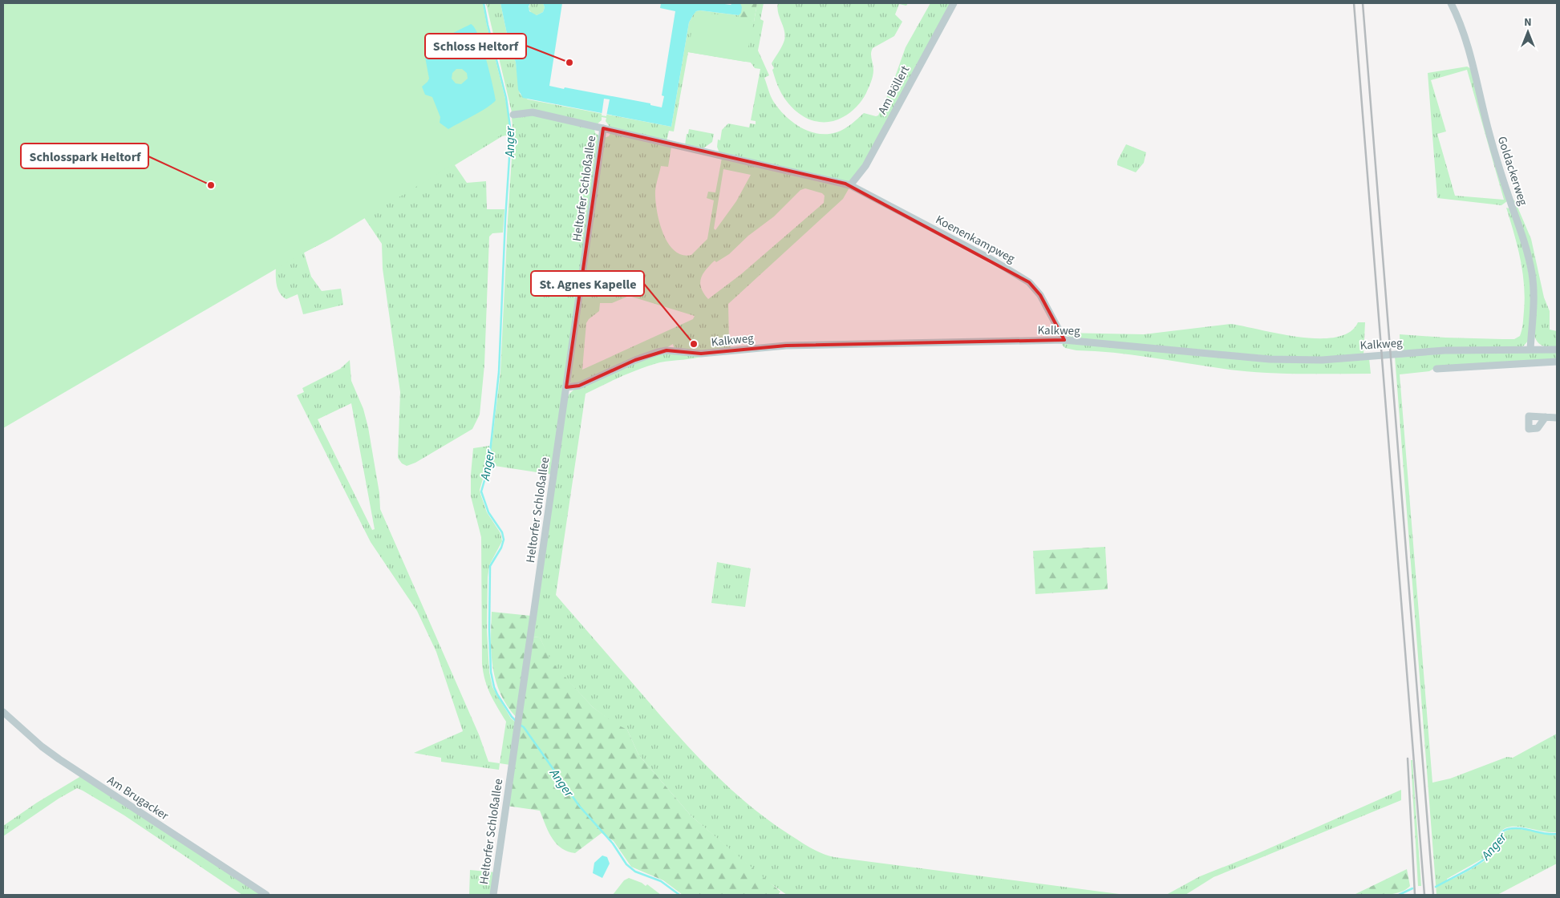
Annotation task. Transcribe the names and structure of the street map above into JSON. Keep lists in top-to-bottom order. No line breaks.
{"streets":{"street":["Am Böllert","Goldackerweg","Heltorfer Schloßallee","Koenenkampweg","Kalkweg","Am Brugacker"]},"crossings":[["Am Böllert","Heltorfer Schloßallee"],["Am Böllert","Koenenkampweg"],["Goldackerweg","Kalkweg"],["Heltorfer Schloßallee","Koenenkampweg"],["Heltorfer Schloßallee","Kalkweg"],["Koenenkampweg","Kalkweg"]],"water":["Anger"],"places":["Schloss Heltorf","Schlosspark Heltorf","St. Agnes Kapelle"],"north":"top"}
